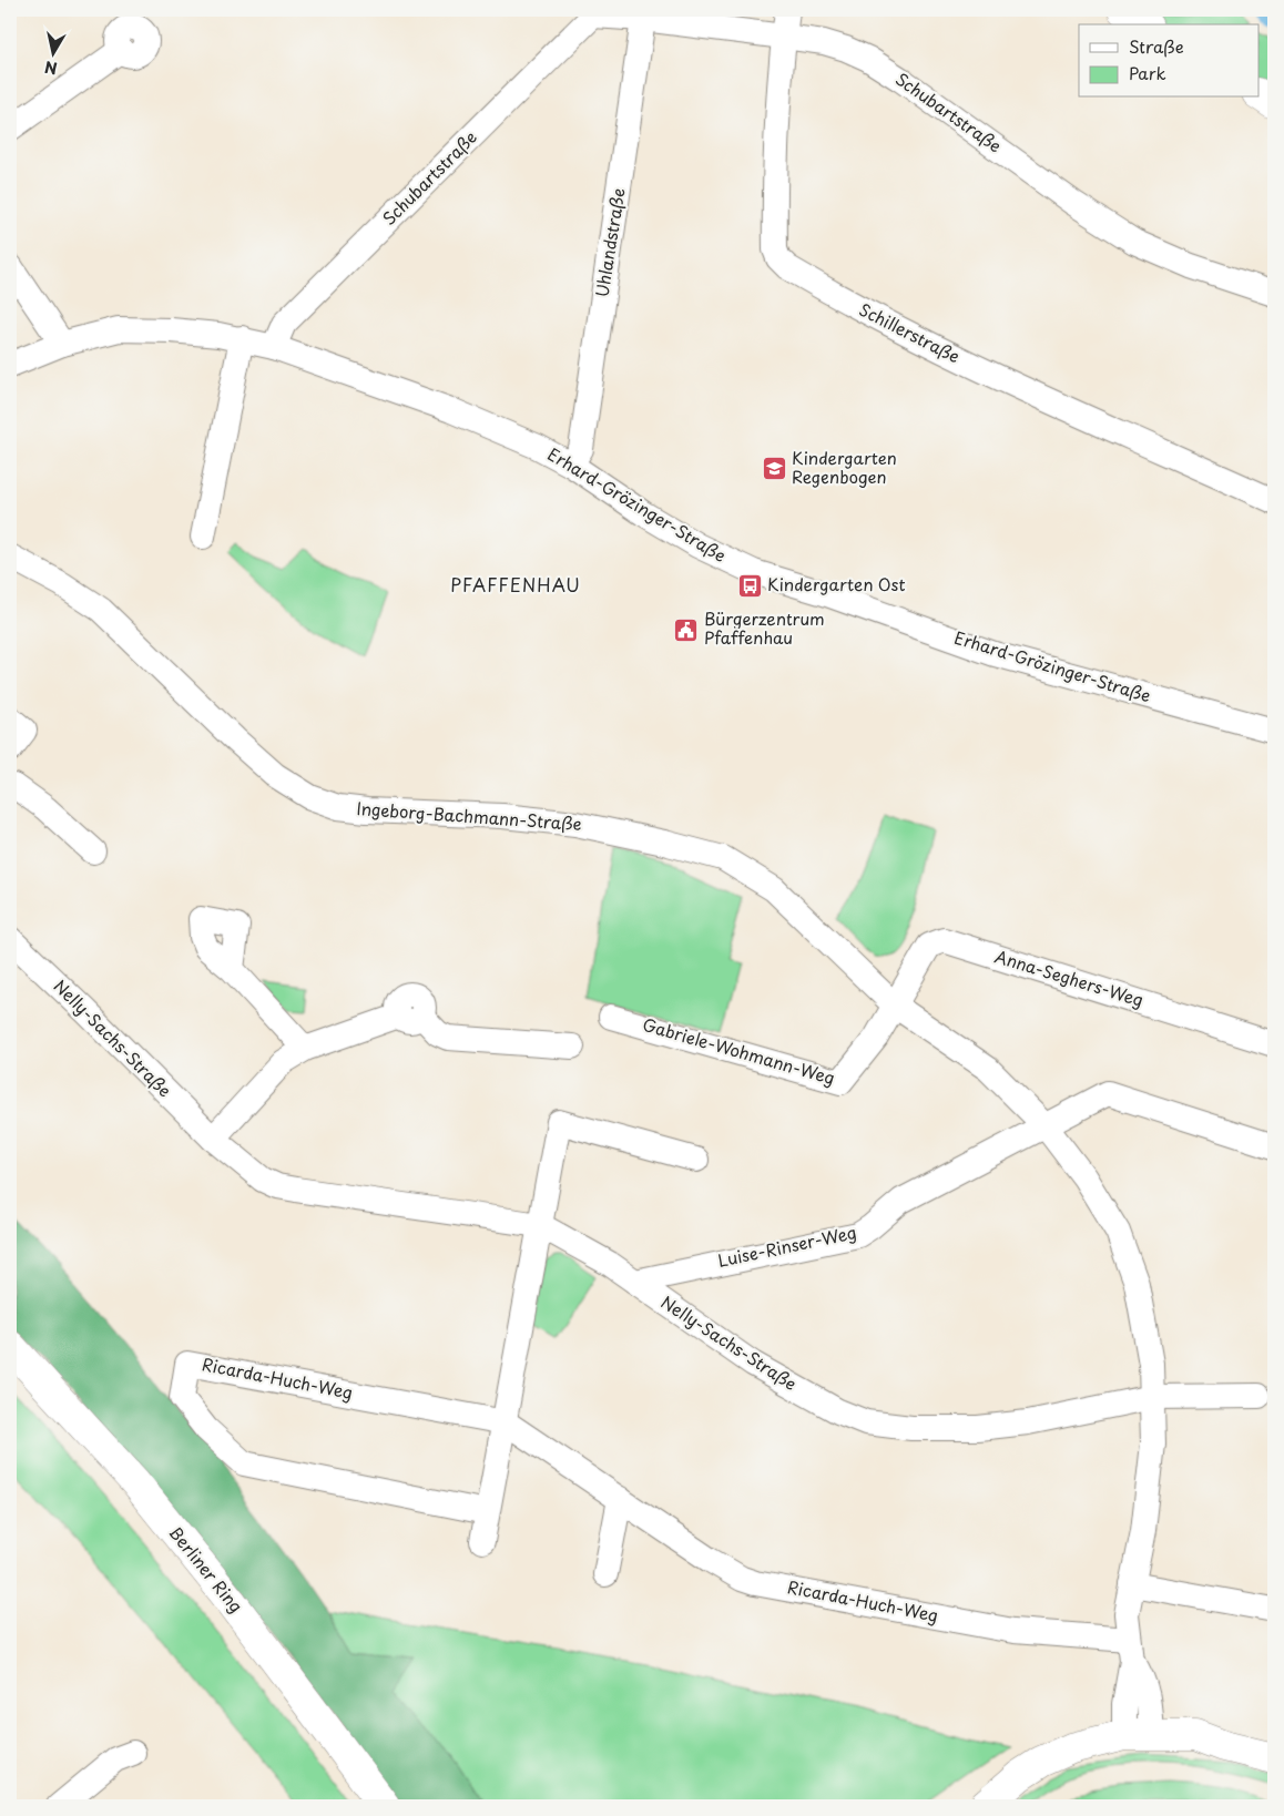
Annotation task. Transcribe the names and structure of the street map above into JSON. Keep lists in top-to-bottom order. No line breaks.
{"streets":{"main road":["Berliner Ring"],"street":["Schubartstraße","Uhlandstraße","Schillerstraße","Erhard-Grözinger-Straße","Ingeborg-Bachmann-Straße","Anna-Seghers-Weg","Nelly-Sachs-Straße","Gabriele-Wohmann-Weg","Luise-Rinser-Weg","Ricarda-Huch-Weg"]},"crossings":[["Schubartstraße","Uhlandstraße"],["Schubartstraße","Schillerstraße"],["Schubartstraße","Erhard-Grözinger-Straße"],["Uhlandstraße","Erhard-Grözinger-Straße"],["Ingeborg-Bachmann-Straße","Anna-Seghers-Weg"],["Ingeborg-Bachmann-Straße","Nelly-Sachs-Straße"],["Ingeborg-Bachmann-Straße","Gabriele-Wohmann-Weg"],["Ingeborg-Bachmann-Straße","Luise-Rinser-Weg"],["Ingeborg-Bachmann-Straße","Ricarda-Huch-Weg"],["Anna-Seghers-Weg","Gabriele-Wohmann-Weg"],["Nelly-Sachs-Straße","Luise-Rinser-Weg"]],"districts":["PFAFFENHAU"],"places":{"school or university":["Kindergarten Regenbogen"],"bus stop":["Kindergarten Ost"],"public building":["Bürgerzentrum Pfaffenhau"]},"legend":["Straße","Park"],"north":"bottom"}
